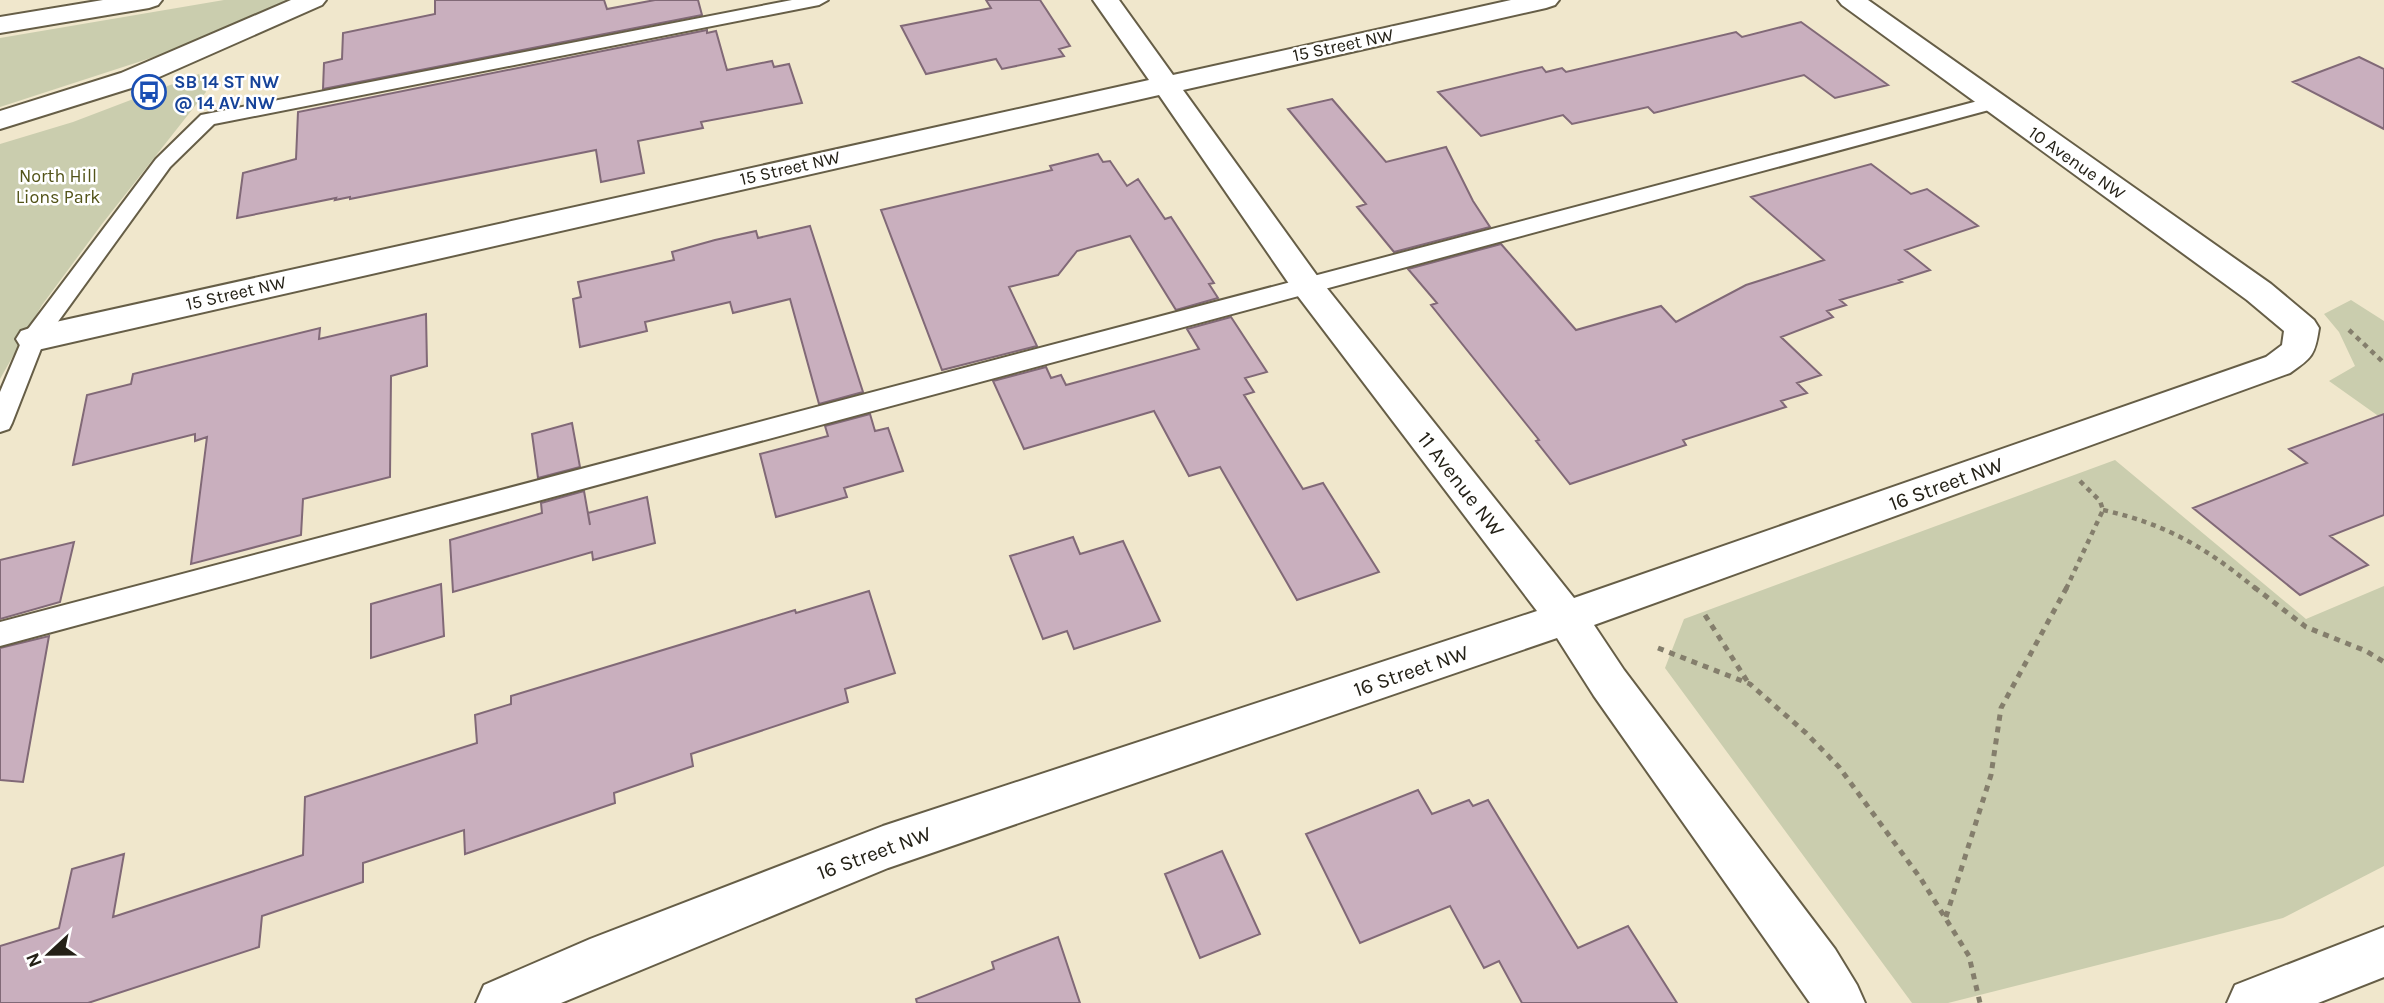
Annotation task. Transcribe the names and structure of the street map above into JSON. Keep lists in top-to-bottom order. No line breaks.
{"streets":{"street":["15 Street NW","10 Avenue NW","11 Avenue NW","16 Street NW"]},"crossings":[["15 Street NW","11 Avenue NW"],["10 Avenue NW","16 Street NW"],["11 Avenue NW","16 Street NW"]],"parks":["North Hill Lions Park"],"places":{"bus stop":["SB 14 ST NW @ 14 AV NW"]},"north":"left"}
